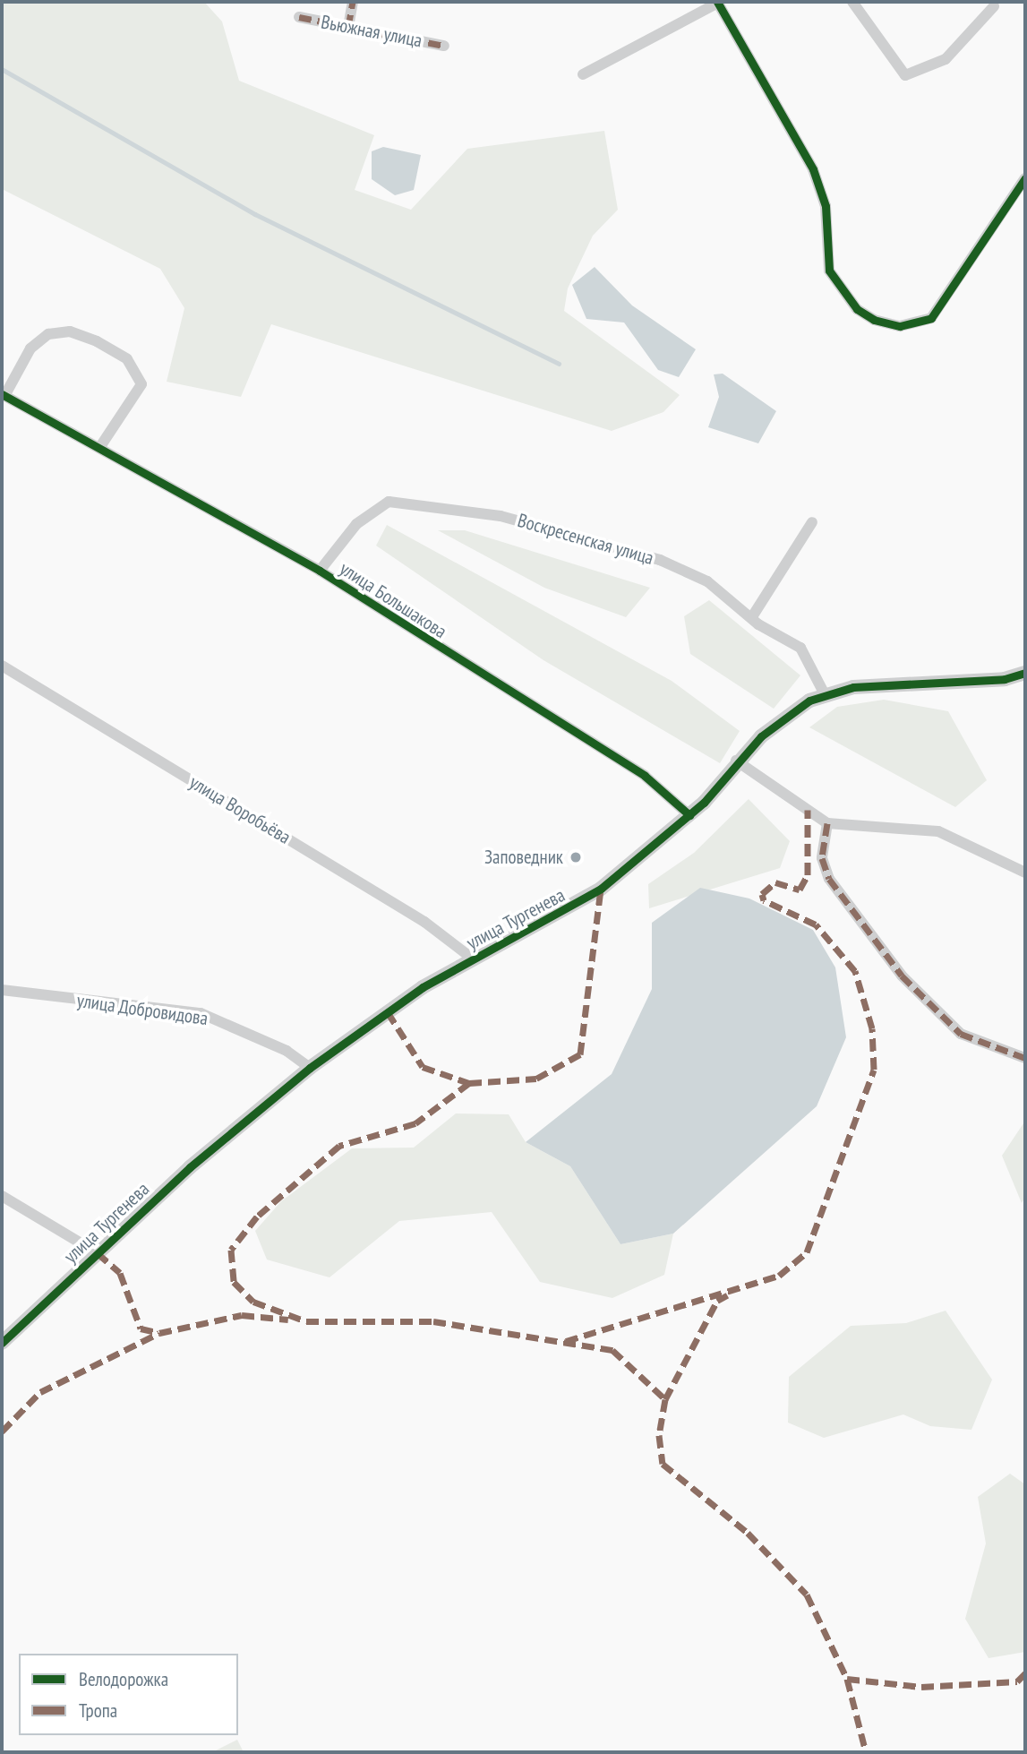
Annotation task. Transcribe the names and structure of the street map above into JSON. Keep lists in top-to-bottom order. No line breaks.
{"streets":{"street":["Вьюжная улица","Воскресенская улица","улица Большакова","улица Воробьёва","улица Тургенева","улица Добровидова"]},"crossings":[["Воскресенская улица","улица Большакова"],["Воскресенская улица","улица Тургенева"],["улица Большакова","улица Тургенева"],["улица Воробьёва","улица Тургенева"],["улица Тургенева","улица Добровидова"]],"places":["Заповедник"],"legend":["Велодорожка","Тропа"]}
